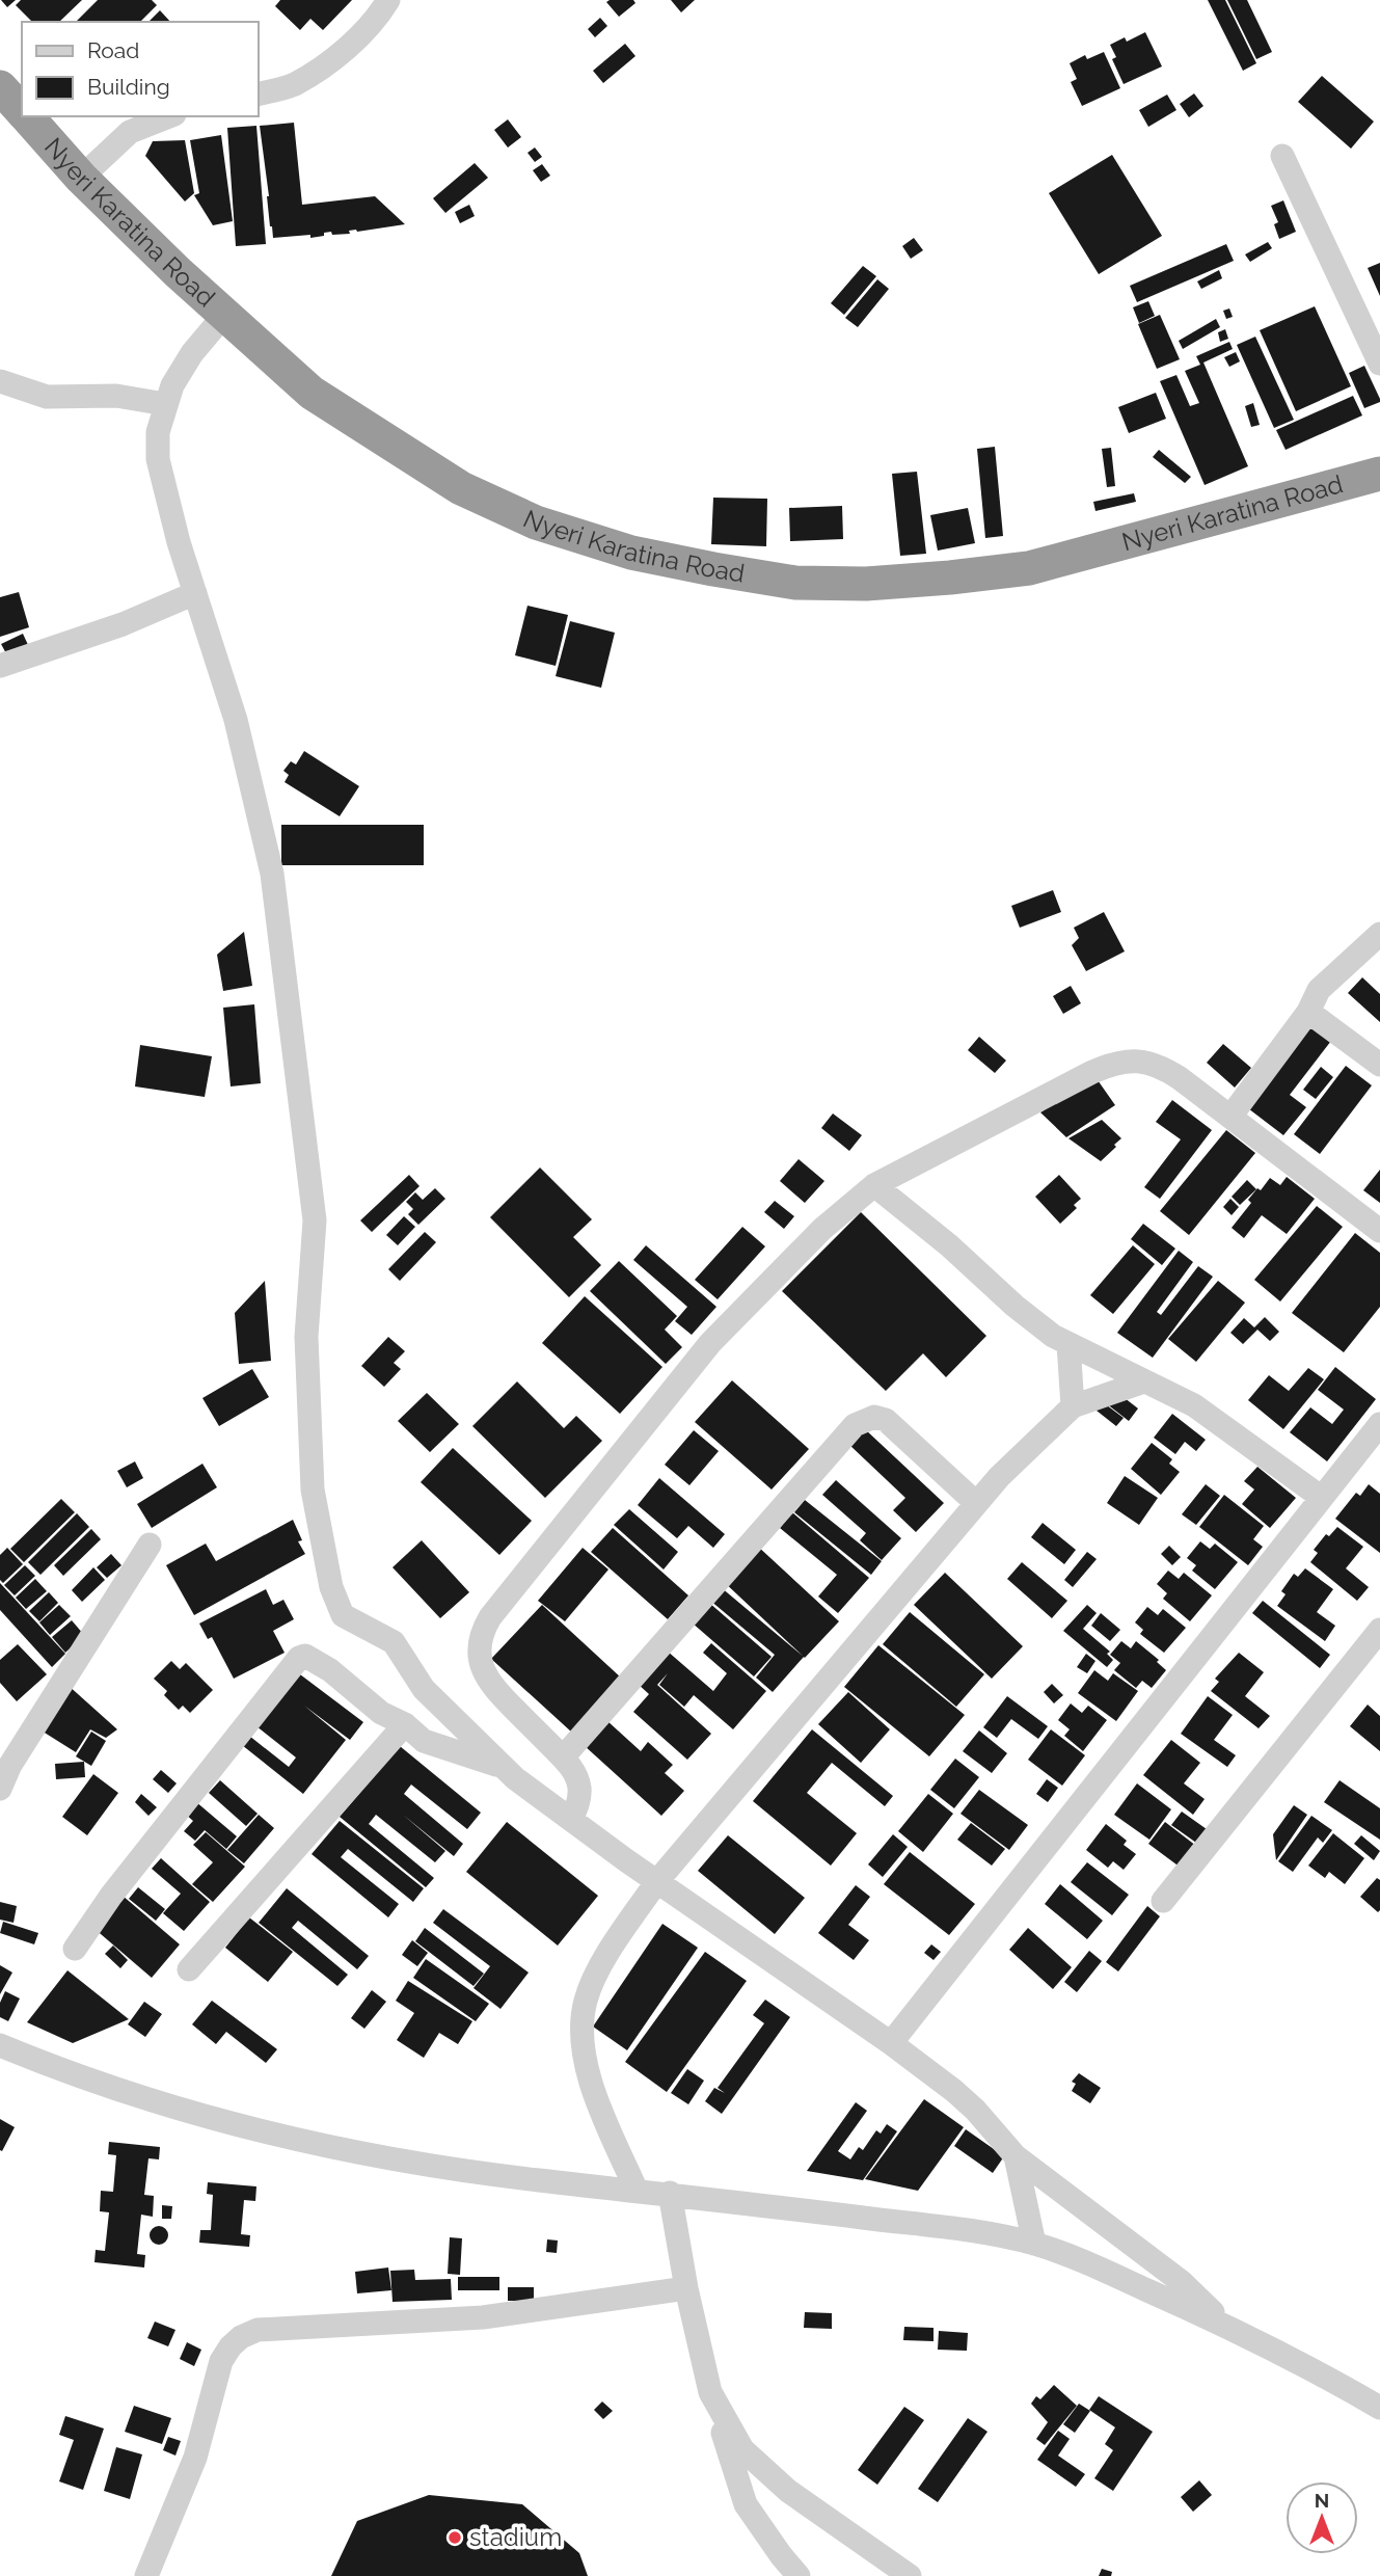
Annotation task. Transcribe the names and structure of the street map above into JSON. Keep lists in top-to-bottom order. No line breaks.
{"streets":{"highway":["Nyeri Karatina Road"]},"places":["stadium"],"legend":["Road","Building"],"north":"top"}
